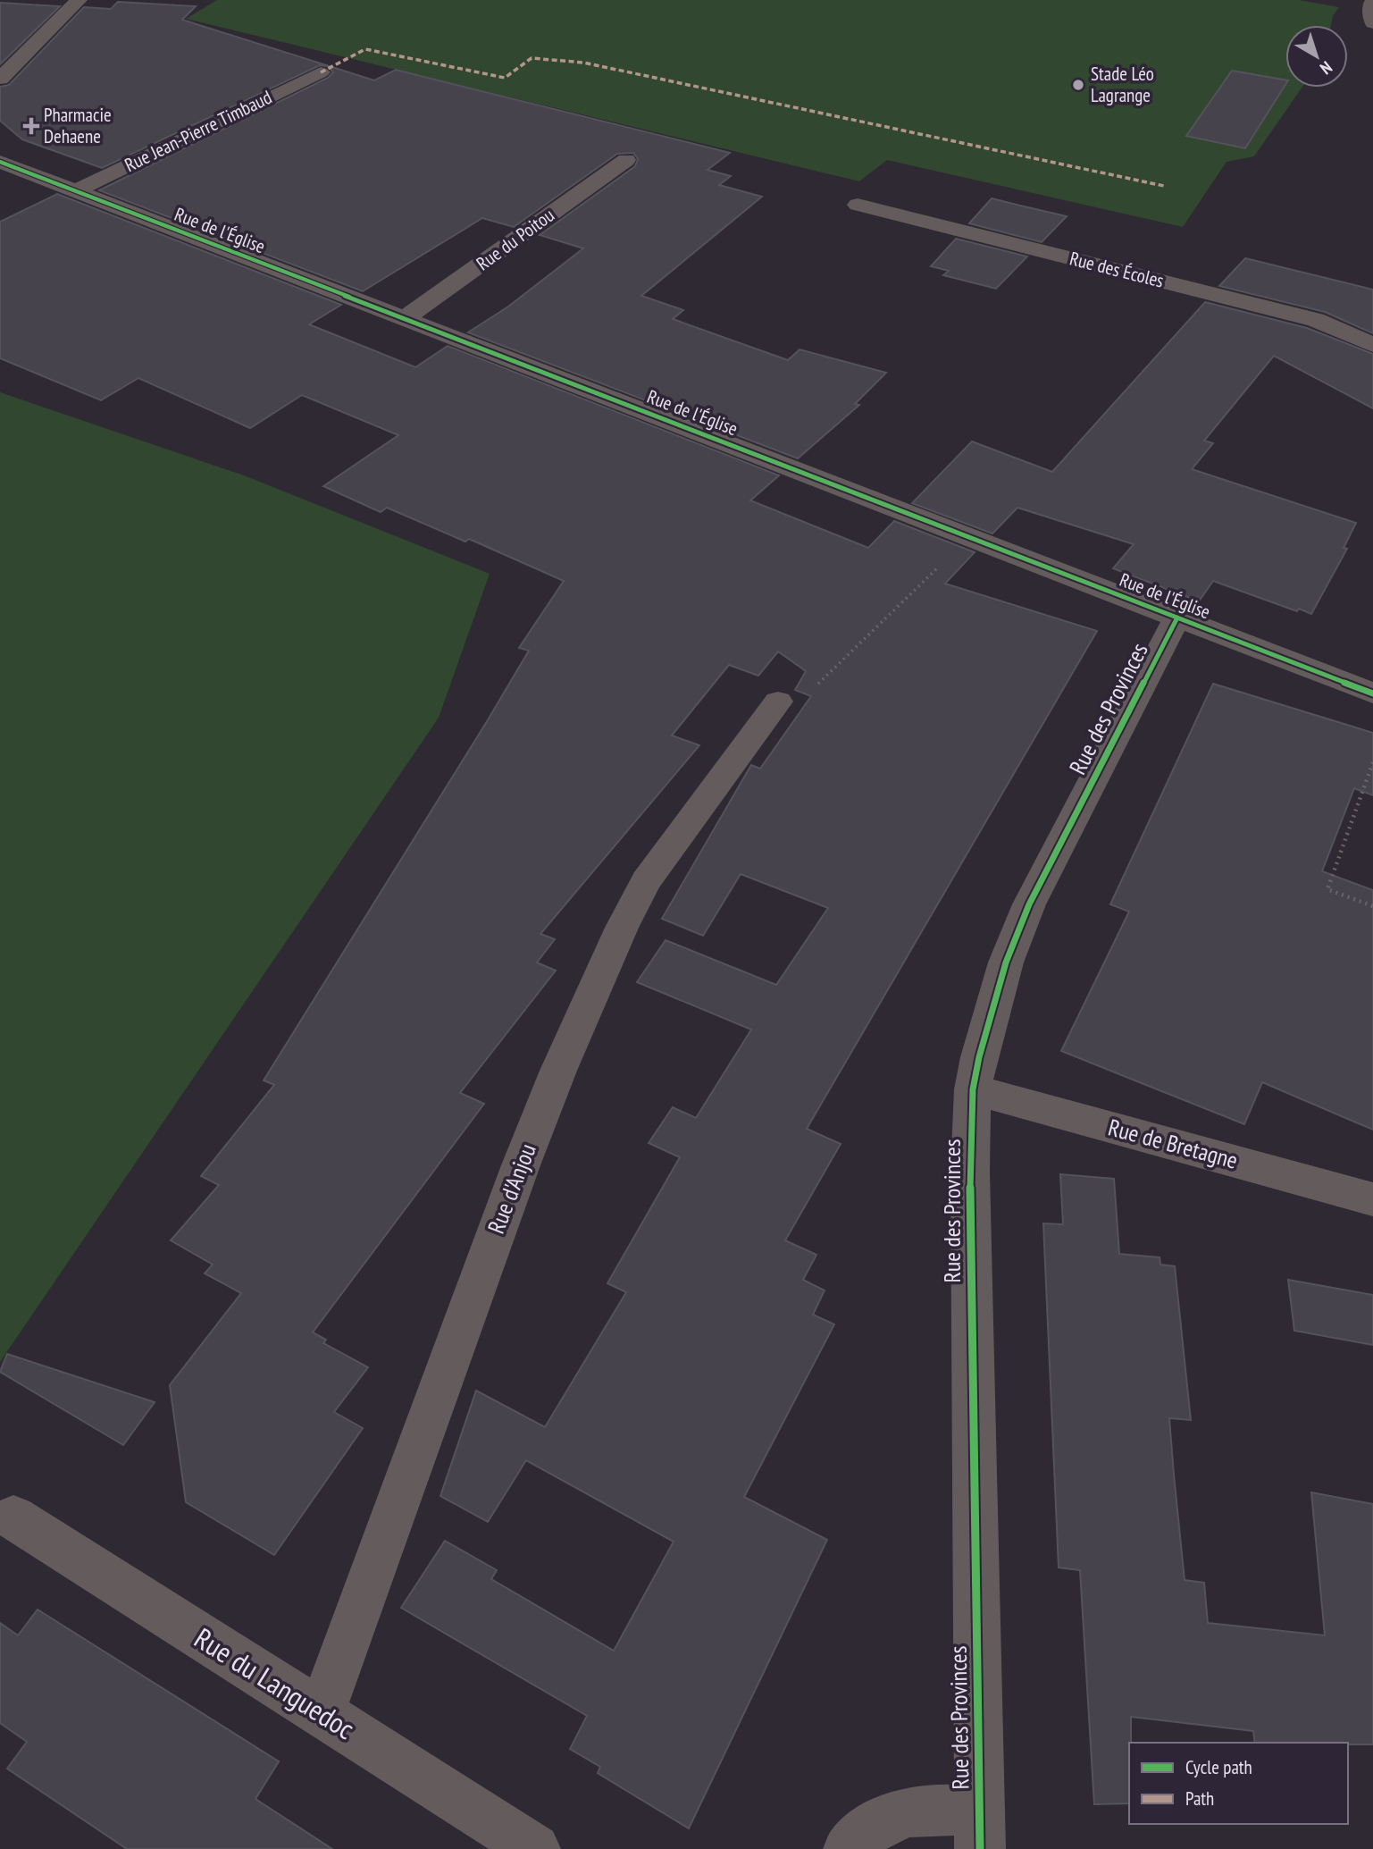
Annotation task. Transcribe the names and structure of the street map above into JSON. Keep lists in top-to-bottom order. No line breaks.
{"streets":{"street":["Rue Jean-Pierre Timbaud","Rue de l'Église","Rue du Poitou","Rue des Écoles","Rue des Provinces","Rue de Bretagne","Rue d'Anjou","Rue du Languedoc"]},"crossings":[["Rue Jean-Pierre Timbaud","Rue de l'Église"],["Rue de l'Église","Rue du Poitou"],["Rue de l'Église","Rue des Provinces"],["Rue des Provinces","Rue de Bretagne"],["Rue d'Anjou","Rue du Languedoc"]],"places":{"other":["Stade Léo Lagrange"],"health":["Pharmacie Dehaene"]},"legend":["Cycle path","Path"],"north":"bottom right"}
